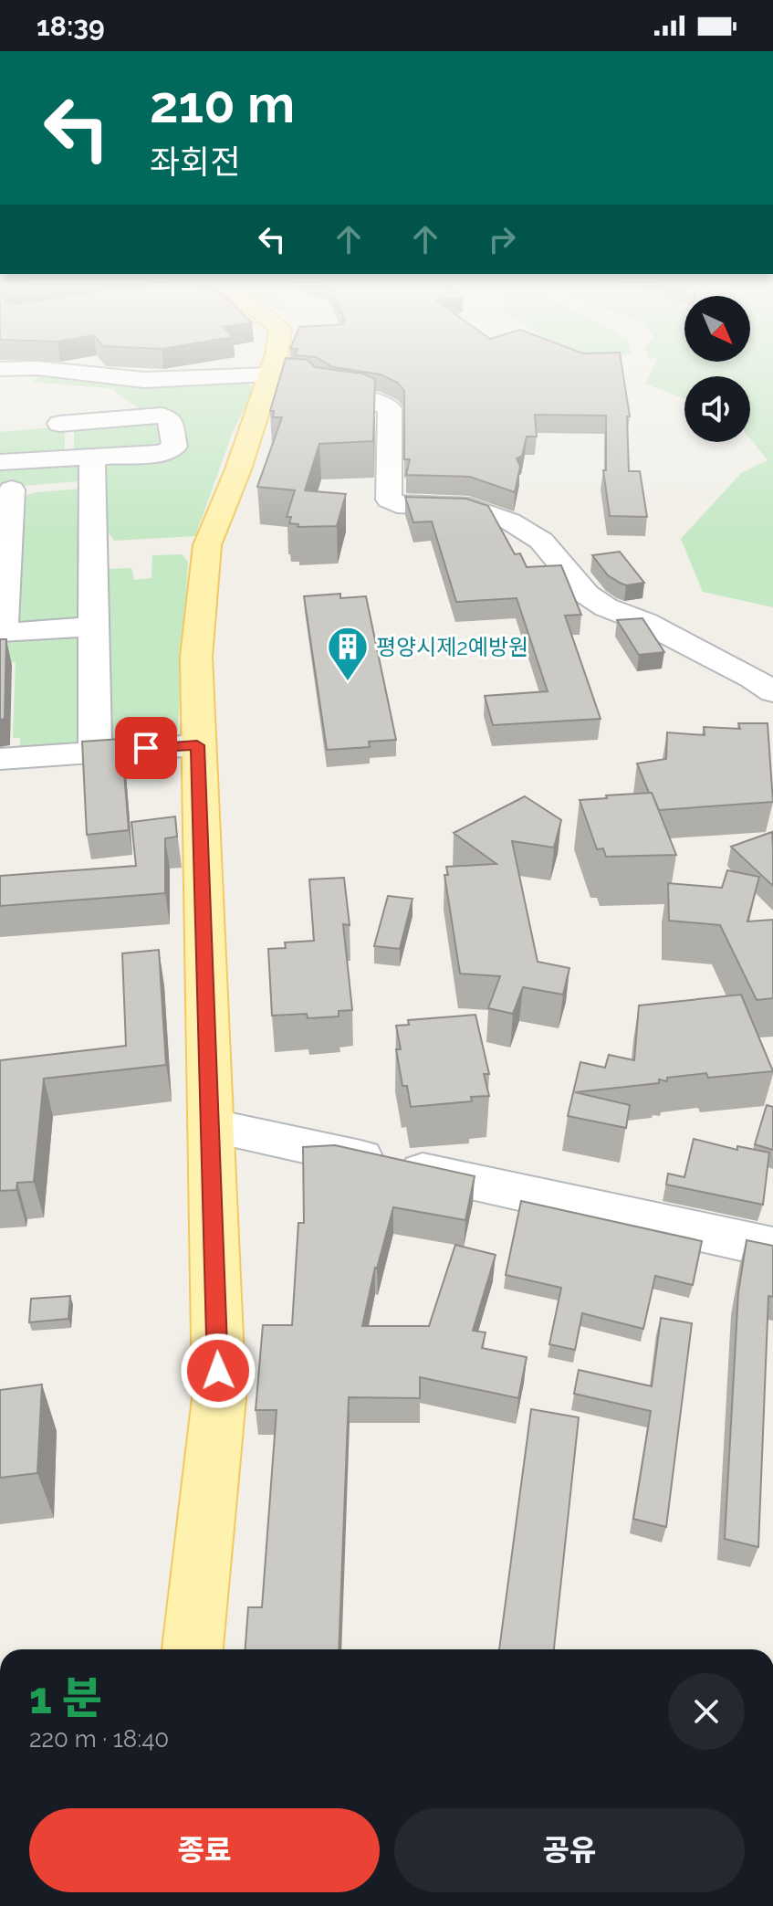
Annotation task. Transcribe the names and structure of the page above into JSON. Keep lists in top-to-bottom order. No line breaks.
{"places":{"building":["평양시제2예방원"]},"north":"bottom right","page":{"status":"18:39","turn":["210 m","좌회전"],"heading":["1 분","220 m · 18:40"],"buttons":["종료","공유"]}}
